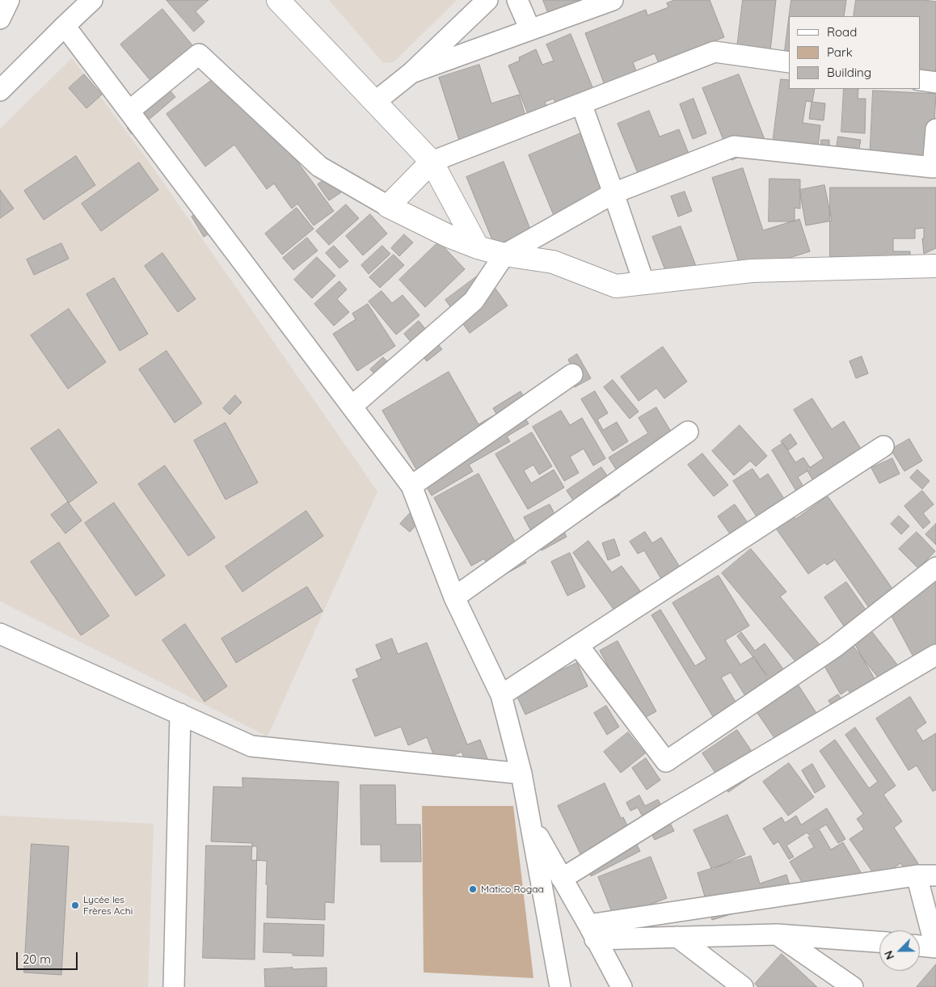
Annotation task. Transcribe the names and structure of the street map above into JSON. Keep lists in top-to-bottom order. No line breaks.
{"places":["Matico Rogaa","Lycée les Frères Achi"],"legend":["Road","Park","Building"],"scale_bar":"20 m","north":"bottom left"}
